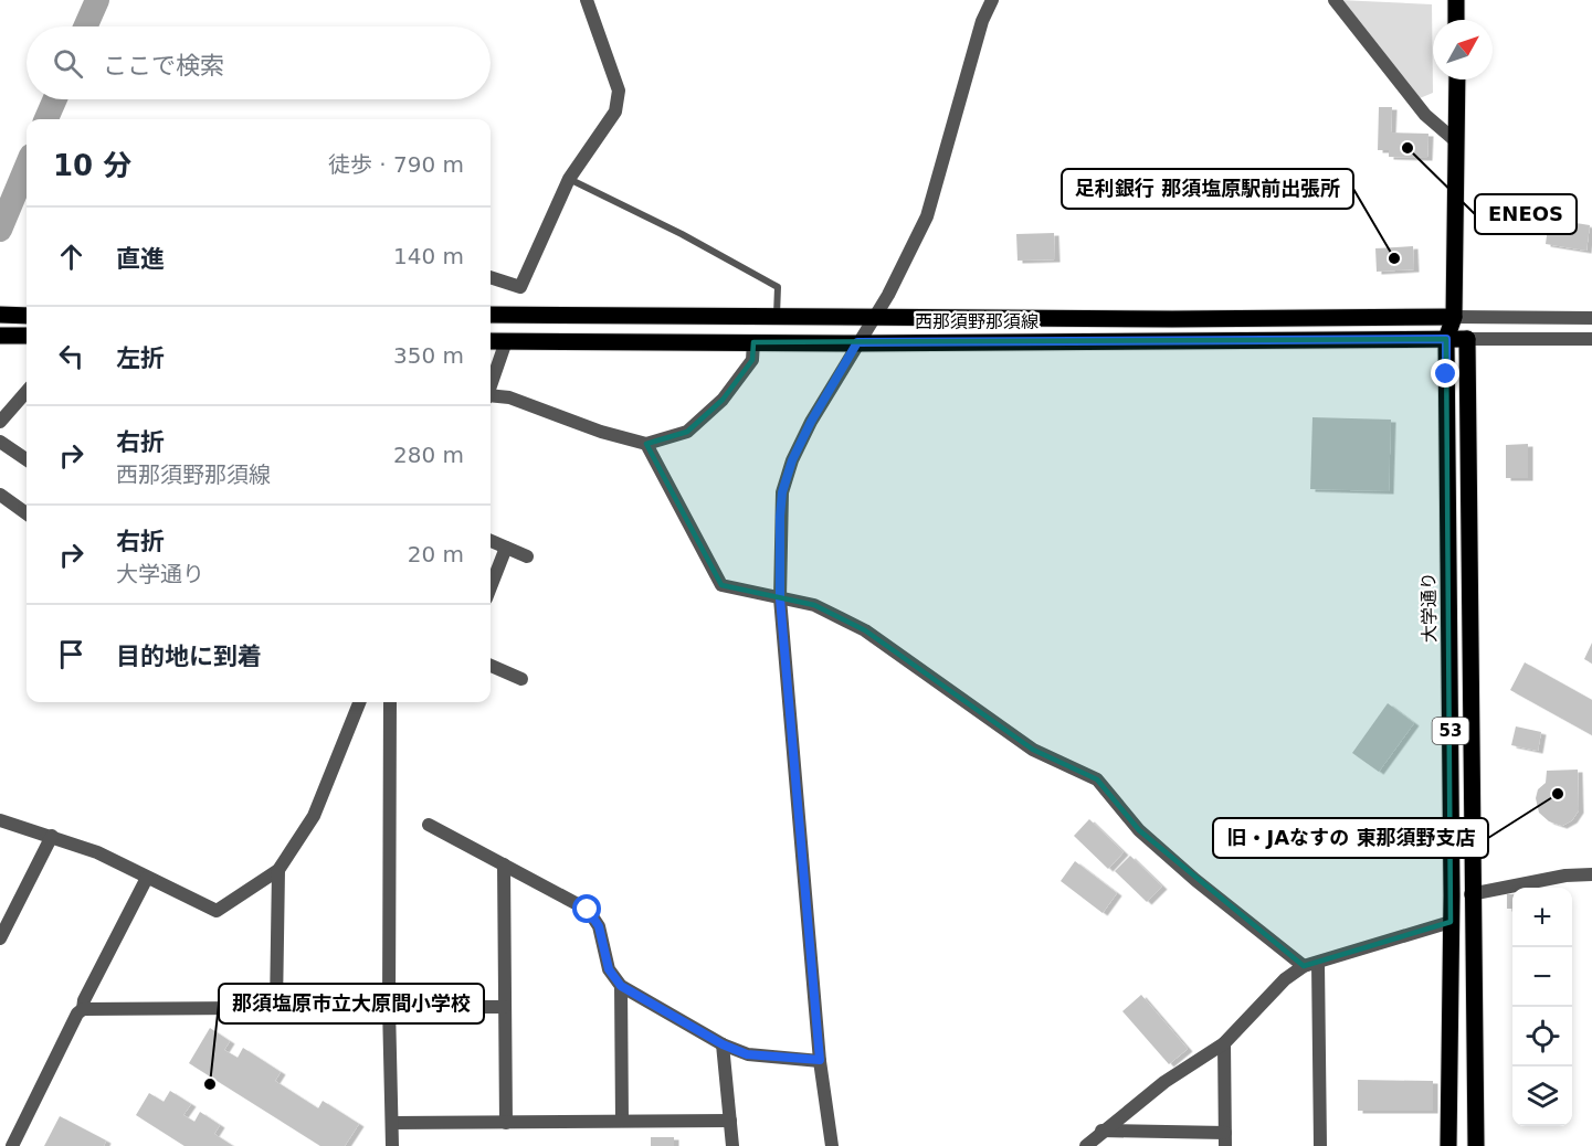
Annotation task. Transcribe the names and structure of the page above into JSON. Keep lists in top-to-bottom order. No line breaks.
{"streets":{"main road":["西那須野那須線","大学通り","53"]},"crossings":[["西那須野那須線","大学通り"],["西那須野那須線","53"]],"places":["ENEOS","足利銀行 那須塩原駅前出張所","旧・JAなすの 東那須野支店","那須塩原市立大原間小学校"],"north":"top right","page":{"search":"ここで検索","heading":["10 分","徒歩 · 790 m"],"list":[["直進","140 m"],["左折","350 m"],["右折","西那須野那須線","280 m"],["右折","大学通り","20 m"],"目的地に到着"],"map_buttons":["+","−"]}}
